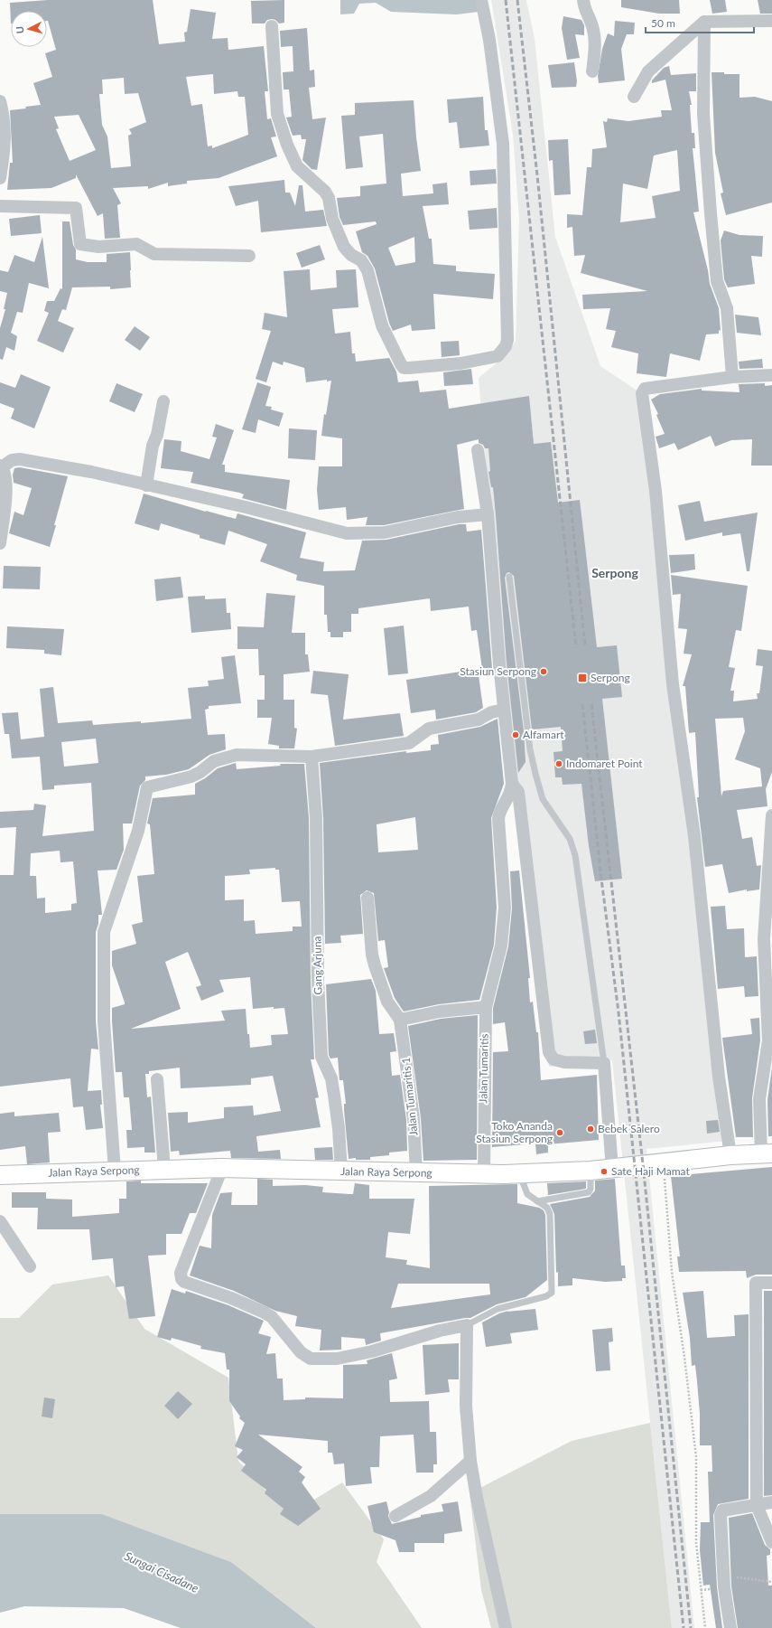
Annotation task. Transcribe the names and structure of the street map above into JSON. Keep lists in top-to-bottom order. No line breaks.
{"streets":{"main road":["Jalan Raya Serpong"],"street":["Gang Arjuna","Jalan Tumaritis","Jalan Tumaritis 1"]},"crossings":[["Gang Arjuna","Jalan Raya Serpong"],["Jalan Tumaritis","Jalan Raya Serpong"],["Jalan Tumaritis 1","Jalan Raya Serpong"]],"districts":["Serpong"],"water":["Sungai Cisadane"],"places":{"other":["Stasiun Serpong","Alfamart","Indomaret Point","Bebek Salero","Toko Ananda Stasiun Serpong","Sate Haji Mamat"],"transit":["Serpong"]},"scale_bar":"50 m","north":"left"}
